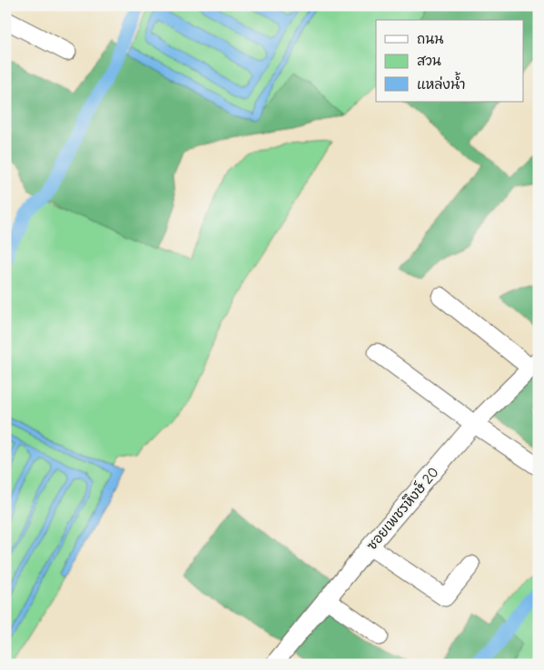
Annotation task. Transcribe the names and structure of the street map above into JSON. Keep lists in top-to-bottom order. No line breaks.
{"streets":{"street":["ซอยเพชรหึงษ์ 20"]},"legend":["ถนน","สวน","แหล่งน้ำ"]}
